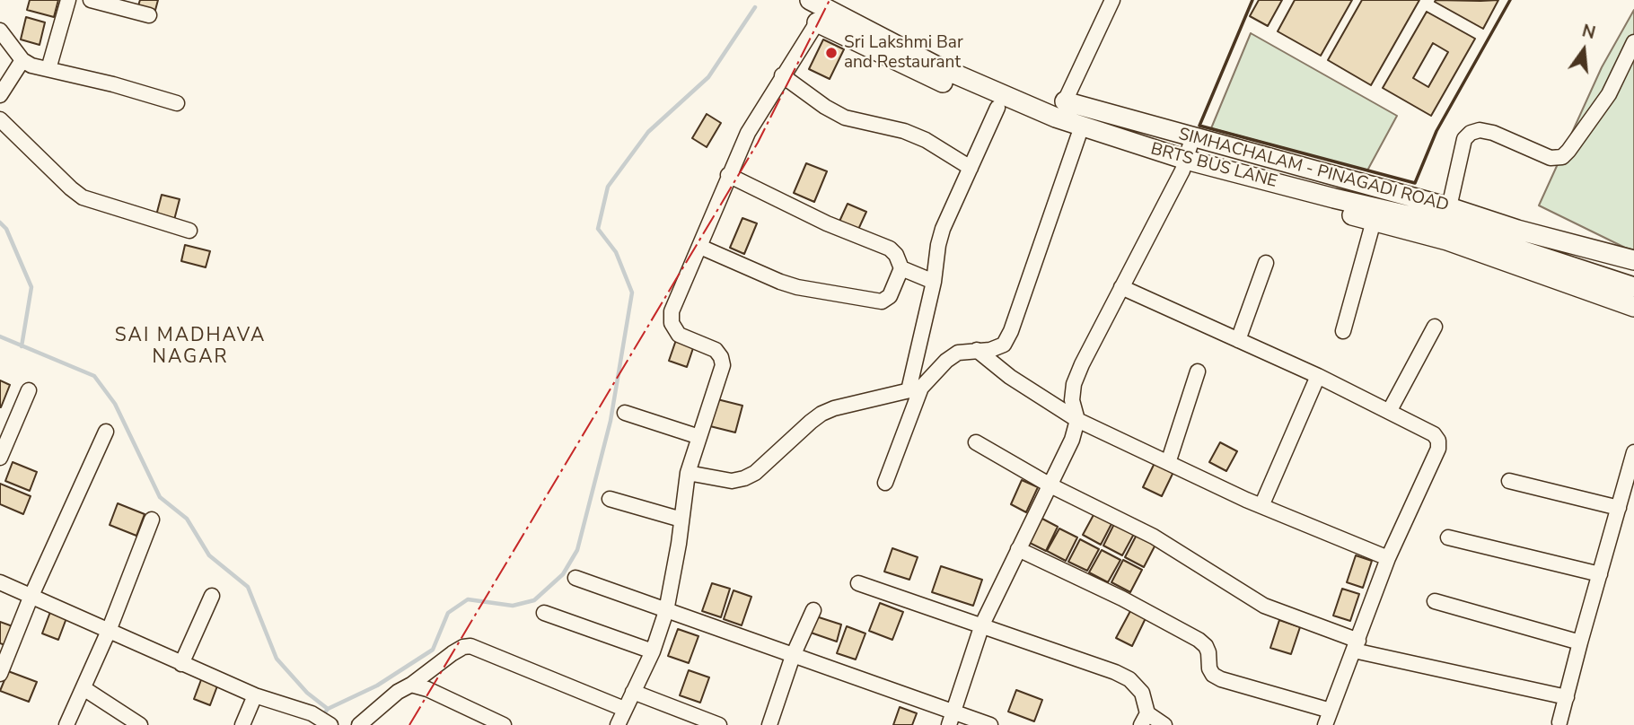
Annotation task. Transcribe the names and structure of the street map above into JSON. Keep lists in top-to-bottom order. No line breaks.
{"streets":{"main road":["BRTS BUS LANE","SIMHACHALAM - PINAGADI ROAD"]},"crossings":[["BRTS BUS LANE","SIMHACHALAM - PINAGADI ROAD"]],"districts":["SAI MADHAVA NAGAR"],"places":["Sri Lakshmi Bar and Restaurant"],"north":"top"}
